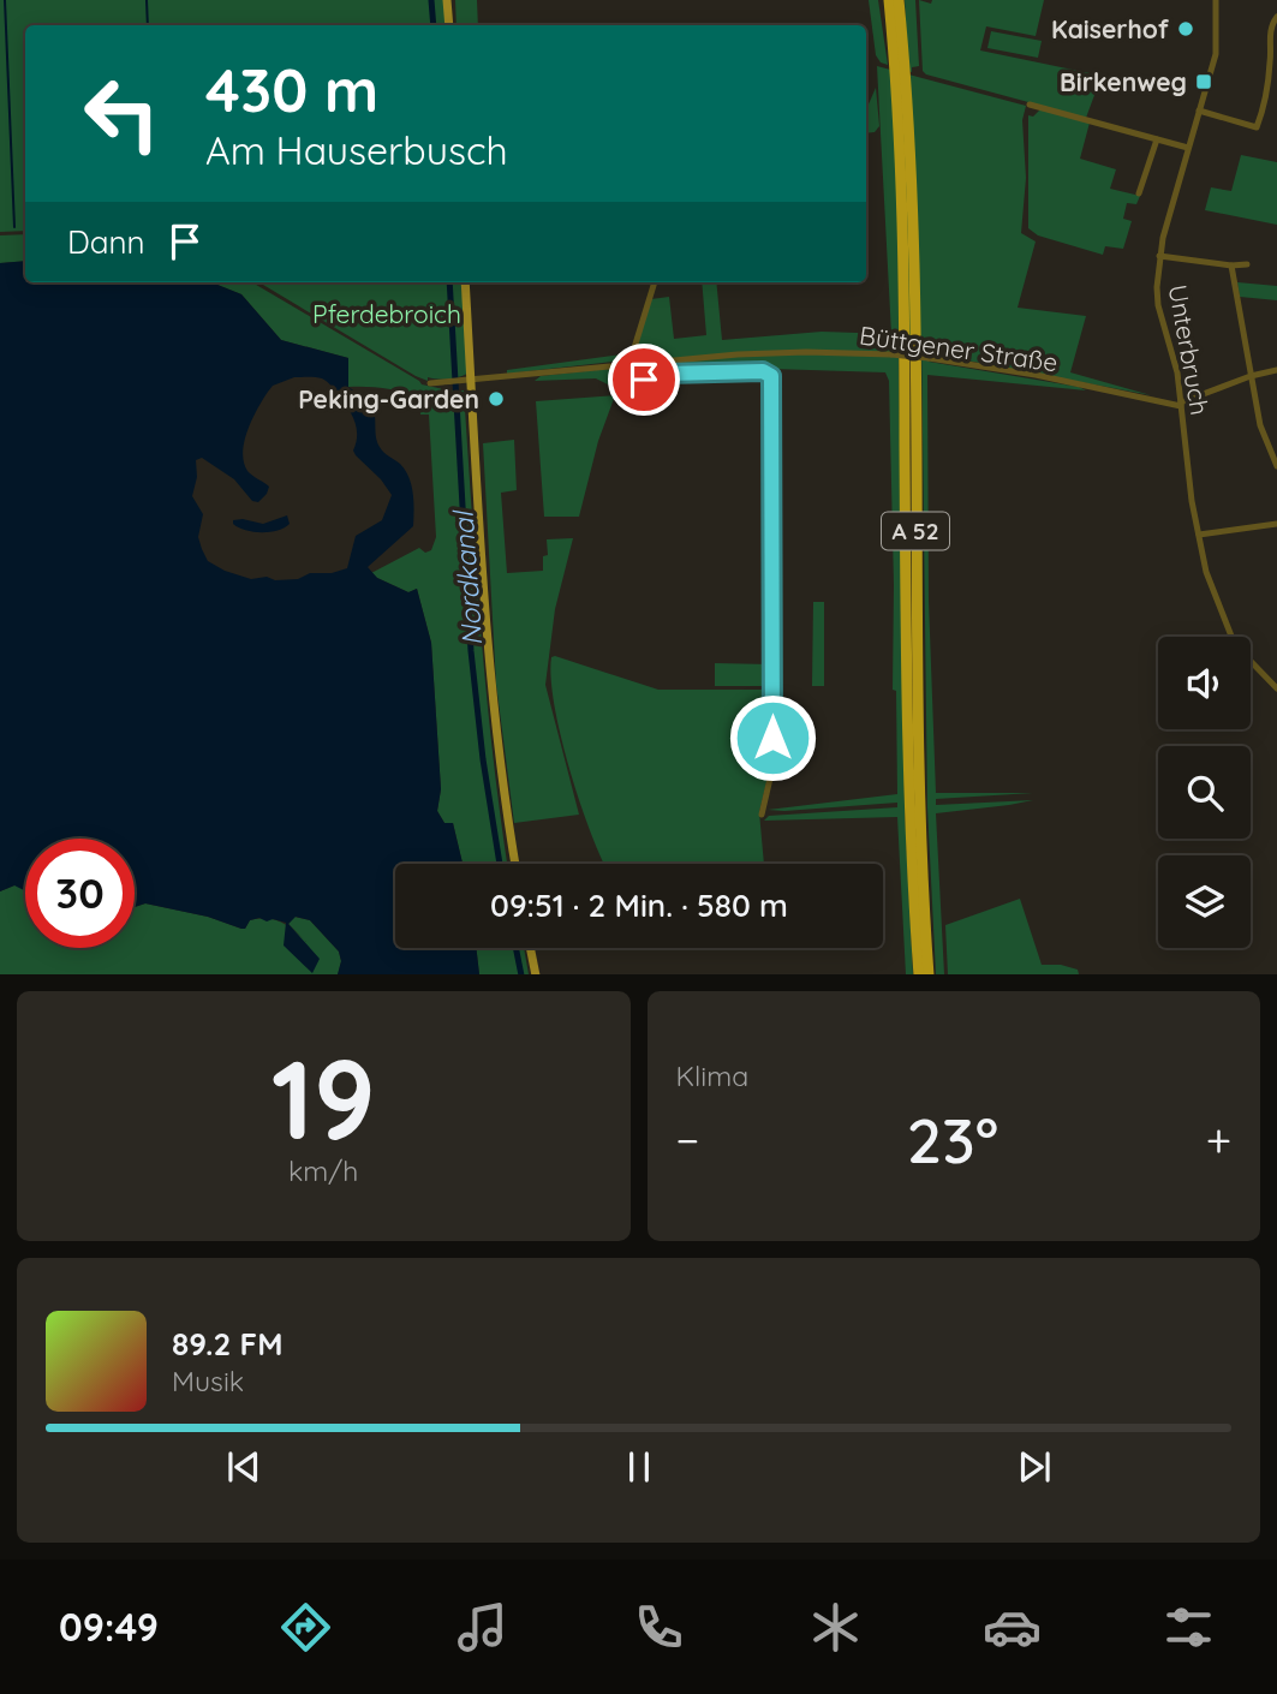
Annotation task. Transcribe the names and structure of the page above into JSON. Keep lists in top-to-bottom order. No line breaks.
{"streets":{"highway":["A 52"],"street":["Büttgener Straße","Unterbruch"]},"crossings":[["Büttgener Straße","Unterbruch"]],"water":["Nordkanal"],"parks":["Pferdebroich"],"places":{"other":["Kaiserhof","Peking-Garden"],"transit":["Birkenweg"]},"page":{"turn":["430 m","Am Hauserbusch"],"then":"Dann","limit":"30","trip":"09:51 · 2 Min. · 580 m","tile":[["19","km/h"],"Klima"],"heat":["−","23°","+"],"song":["89.2 FM","Musik"],"tabs":"09:49"}}
